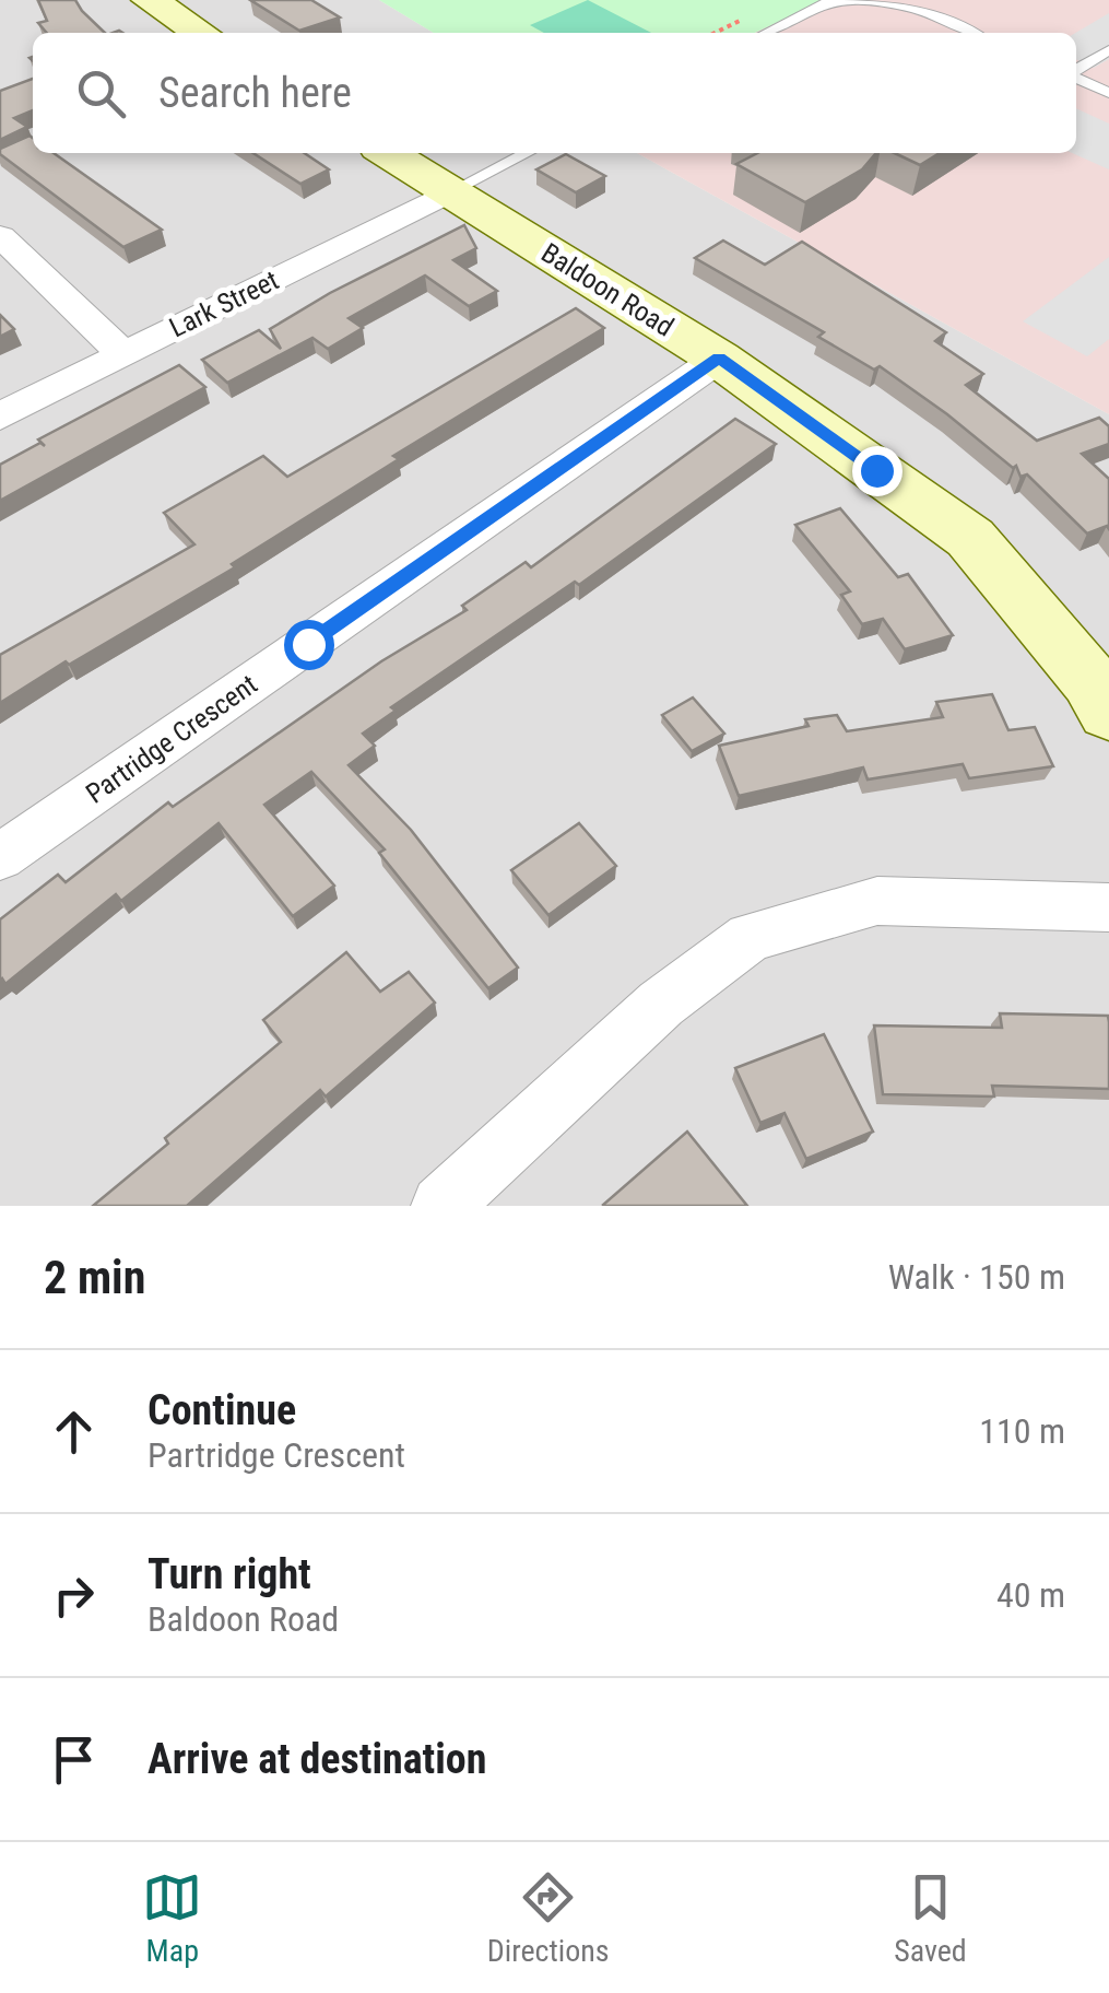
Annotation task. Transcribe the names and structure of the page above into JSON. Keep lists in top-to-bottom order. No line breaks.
{"streets":{"street":["Baldoon Road","Lark Street","Partridge Crescent"]},"crossings":[["Baldoon Road","Lark Street"],["Baldoon Road","Partridge Crescent"]],"page":{"search":"Search here","heading":["2 min","Walk · 150 m"],"list":[["Continue","Partridge Crescent","110 m"],["Turn right","Baldoon Road","40 m"],"Arrive at destination"],"nav":["Map","Directions","Saved"]}}
